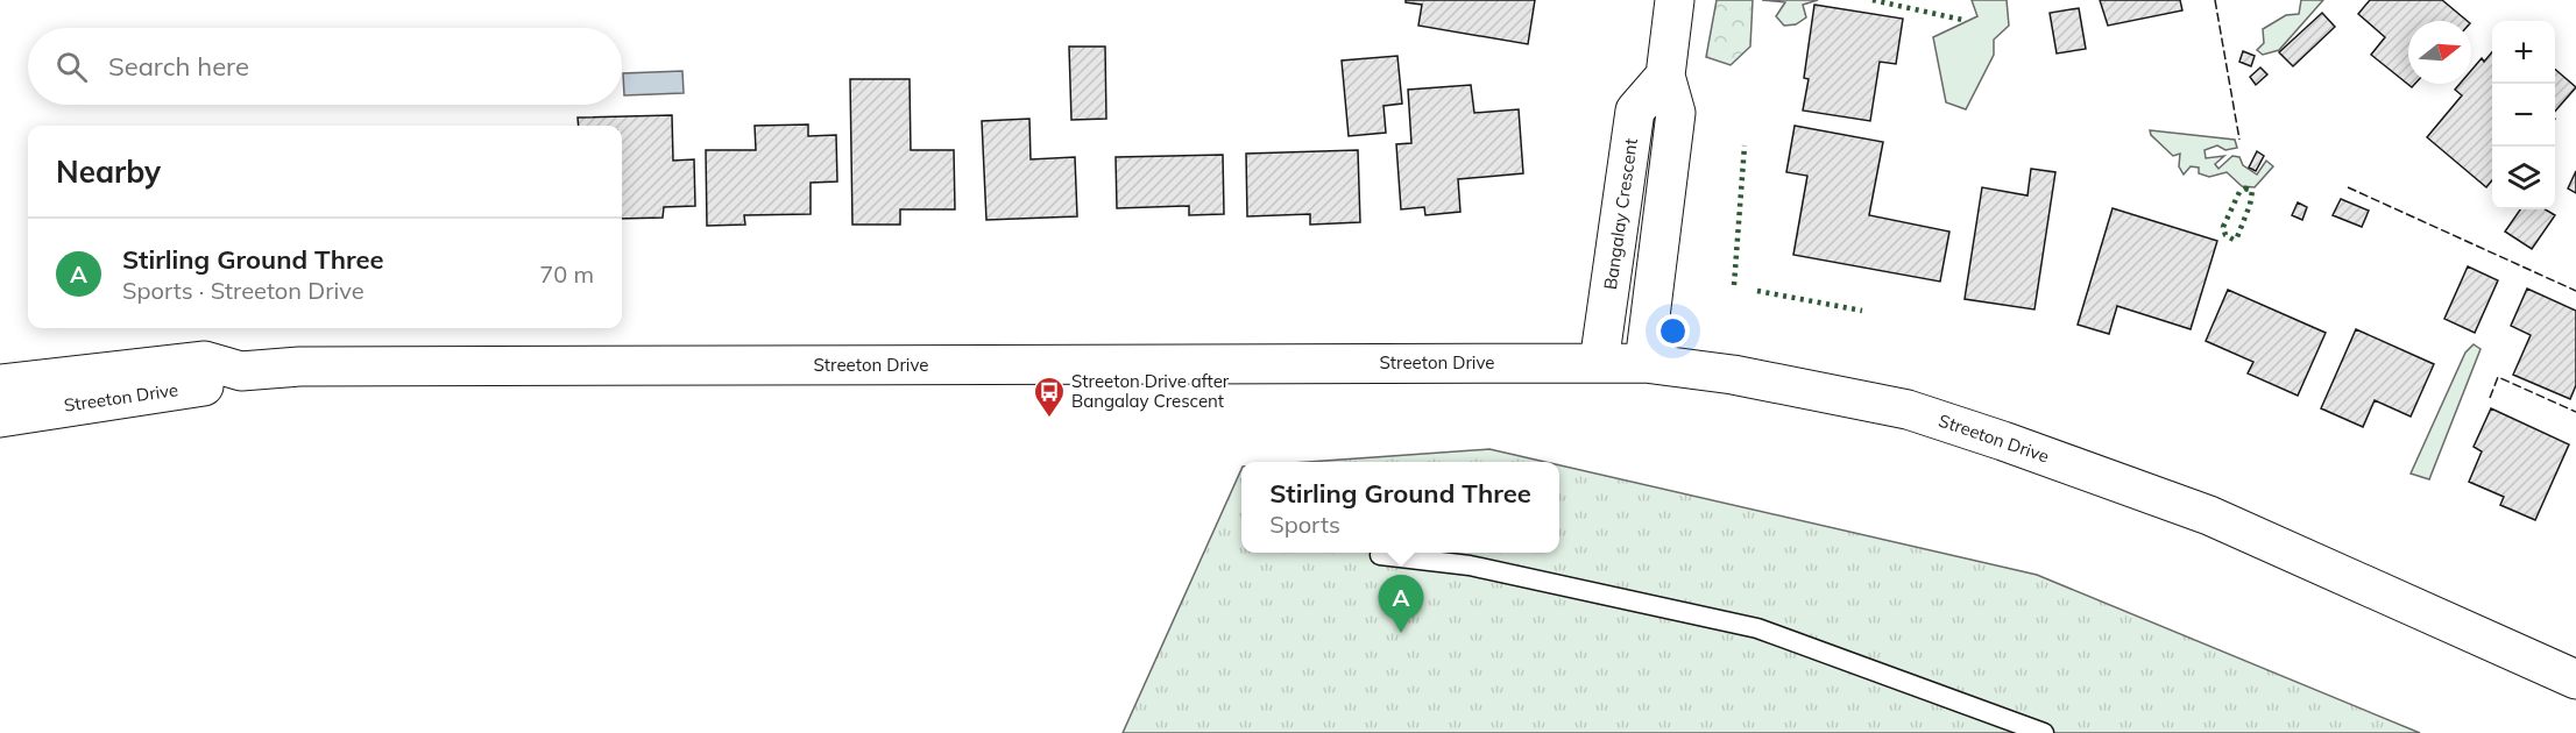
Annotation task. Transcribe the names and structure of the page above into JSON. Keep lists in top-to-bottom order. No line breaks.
{"streets":{"main road":["Bangalay Crescent","Streeton Drive"]},"crossings":[["Bangalay Crescent","Streeton Drive"]],"places":{"bus stop":["Streeton Drive after Bangalay Crescent"]},"north":"right","page":{"map_buttons":["+","−"],"search":"Search here","heading":"Nearby","list":[{"mark":"A","name":"Stirling Ground Three","note":"Sports · Streeton Drive","value":"70 m"}],"popup":["Stirling Ground Three","Sports"],"pins":"A"}}
